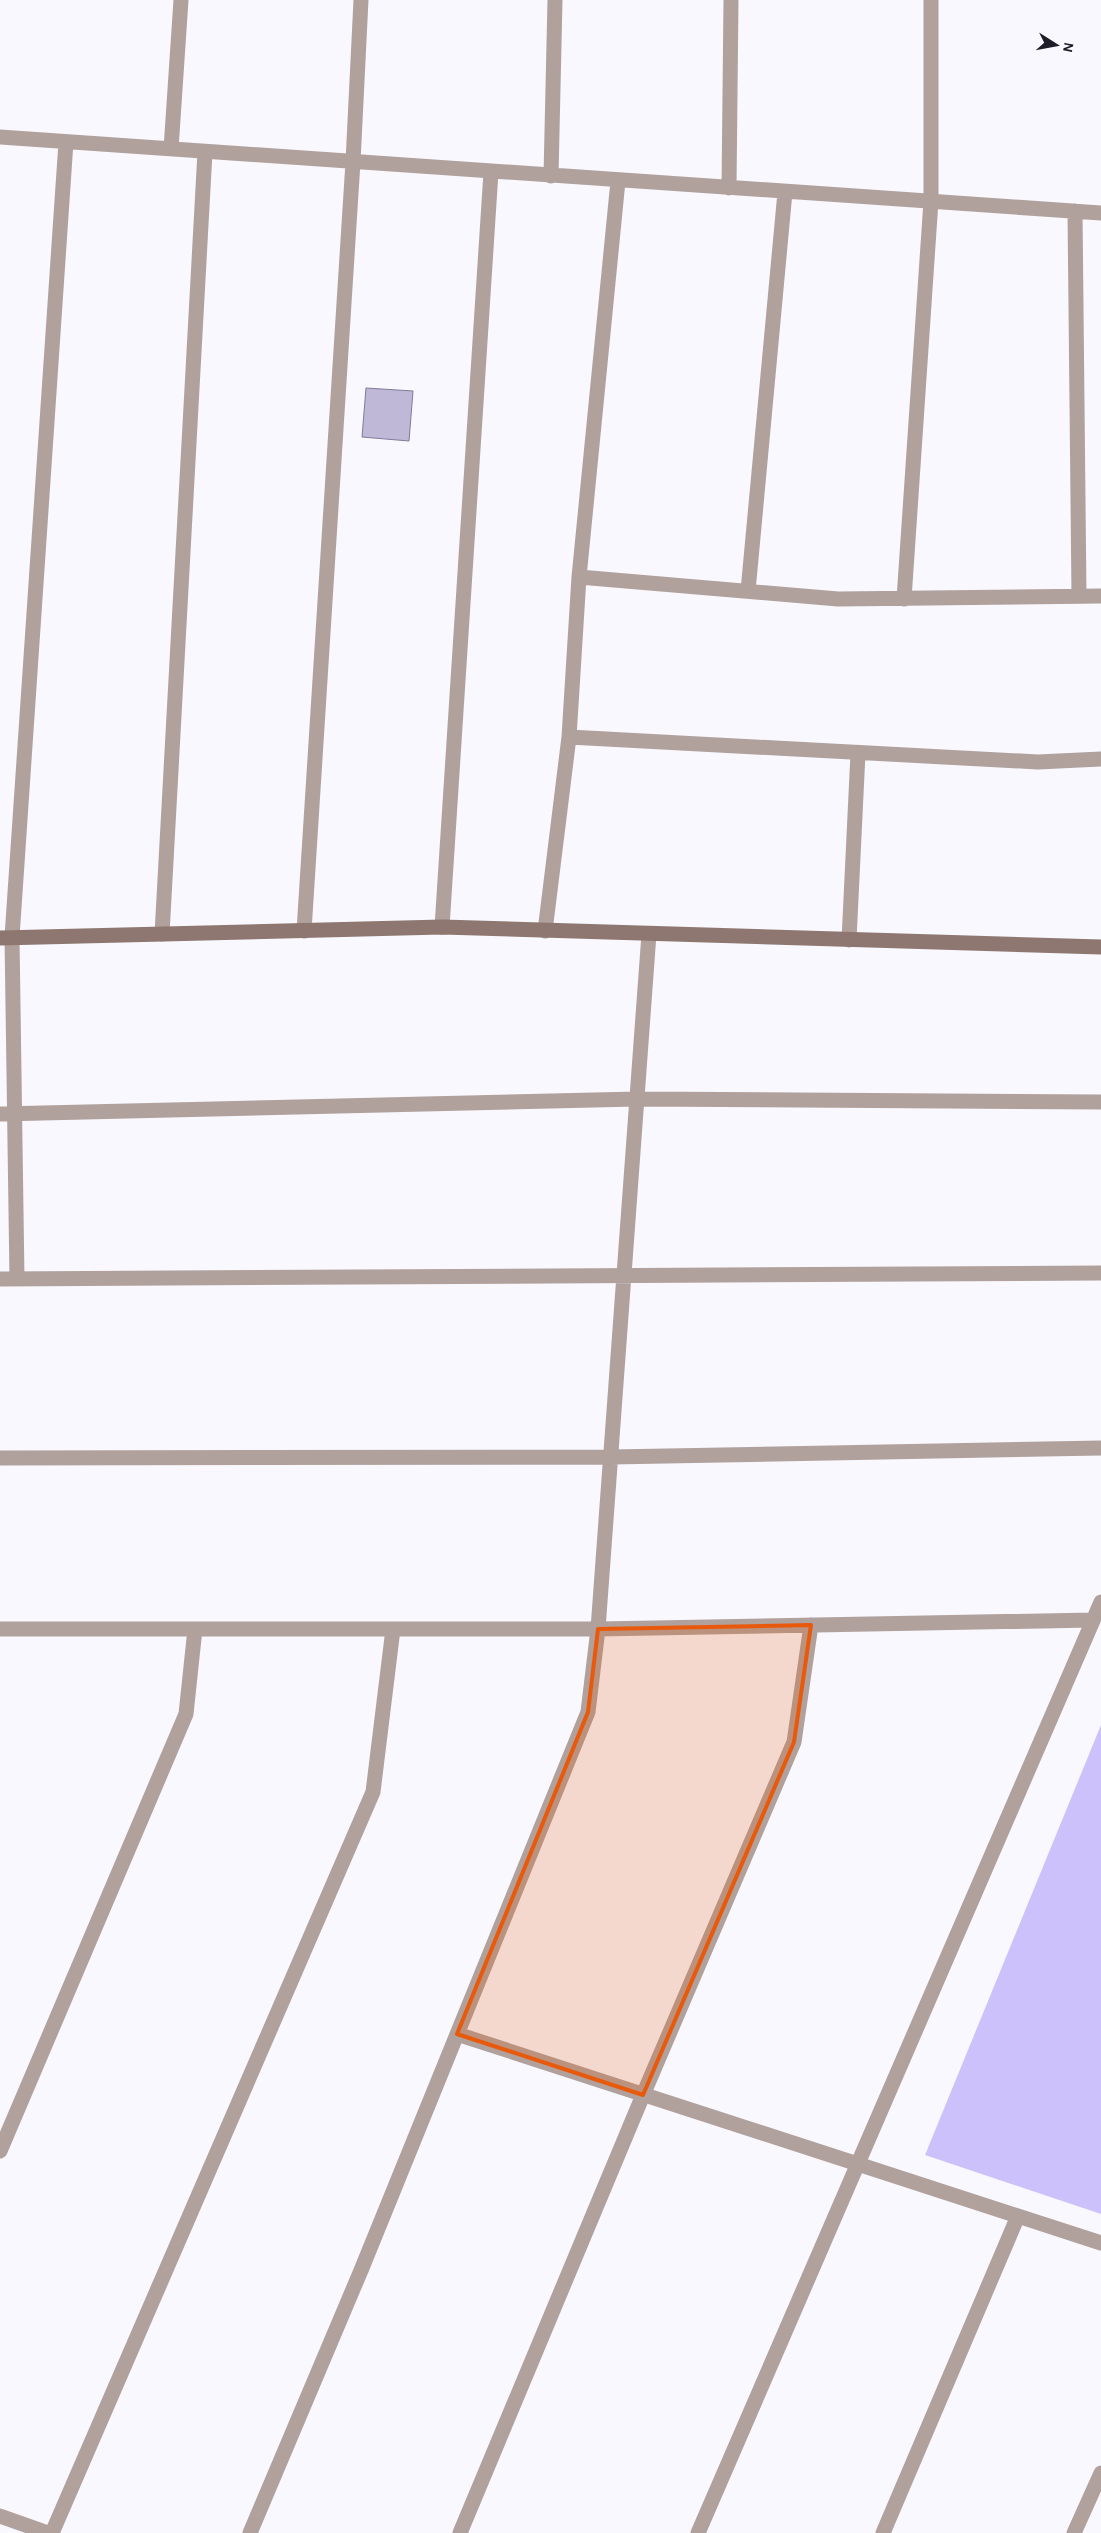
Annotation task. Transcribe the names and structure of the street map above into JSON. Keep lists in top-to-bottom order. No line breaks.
{"north":"right"}
